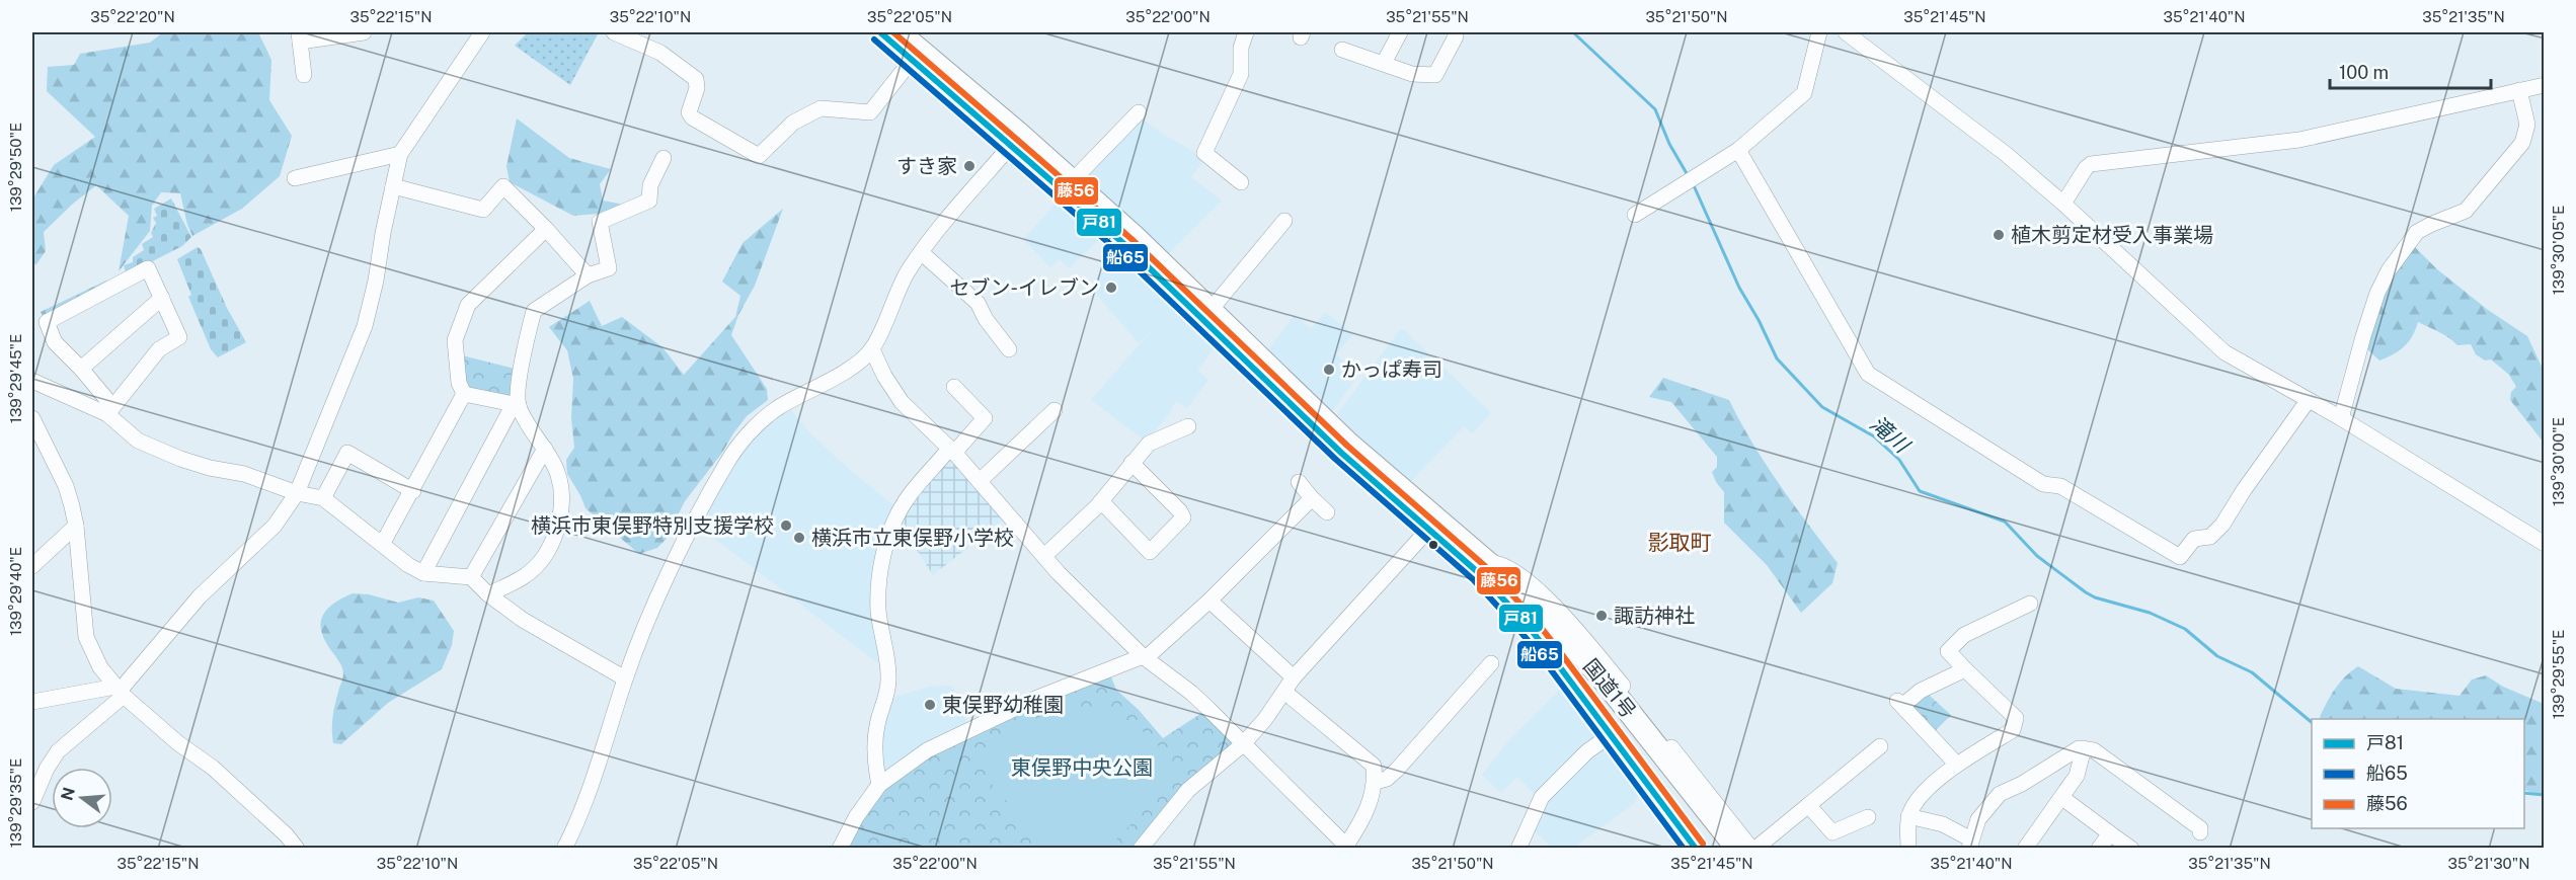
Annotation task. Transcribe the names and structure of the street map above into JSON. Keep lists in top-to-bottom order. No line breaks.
{"streets":{"highway":["国道1号"]},"districts":["影取町"],"water":["滝川"],"parks":["東俣野中央公園"],"places":["すき家","植木剪定材受入事業場","セブン-イレブン","かっぱ寿司","横浜市東俣野特別支援学校","横浜市立東俣野小学校","諏訪神社","東俣野幼稚園"],"lines":["transit line 戸81","transit line 藤56","transit line 船65"],"legend":["戸81","船65","藤56"],"scale_bar":"100 m","north":"left","coordinates":["35°22'20\"N","35°22'15\"N","35°22'10\"N","35°22'05\"N","35°22'00\"N","35°21'55\"N","35°21'50\"N","35°21'45\"N","35°21'40\"N","35°21'35\"N","139°29'50\"E","139°30'05\"E","139°29'45\"E","139°30'00\"E","139°29'40\"E","139°29'55\"E","139°29'35\"E","35°21'30\"N"]}
